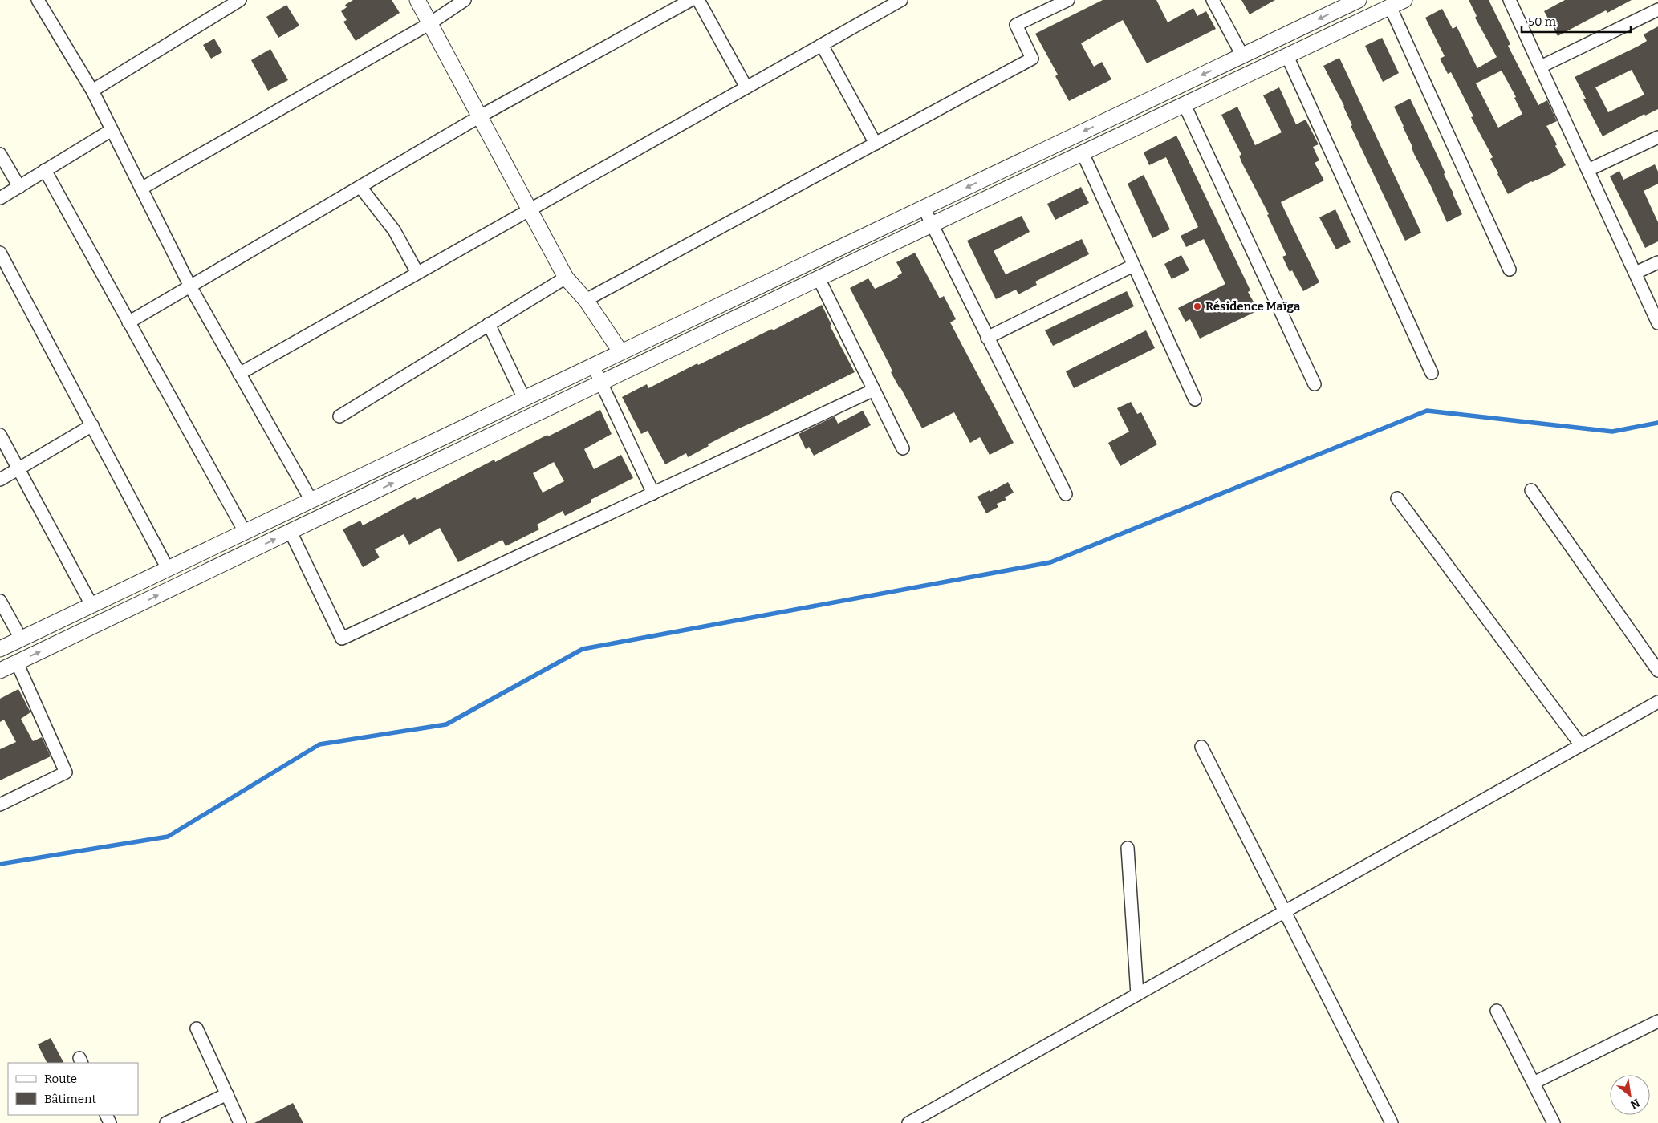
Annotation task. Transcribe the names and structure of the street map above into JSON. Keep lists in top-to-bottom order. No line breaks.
{"places":["Résidence Maïga"],"legend":["Route","Bâtiment"],"scale_bar":"50 m","north":"bottom right"}
